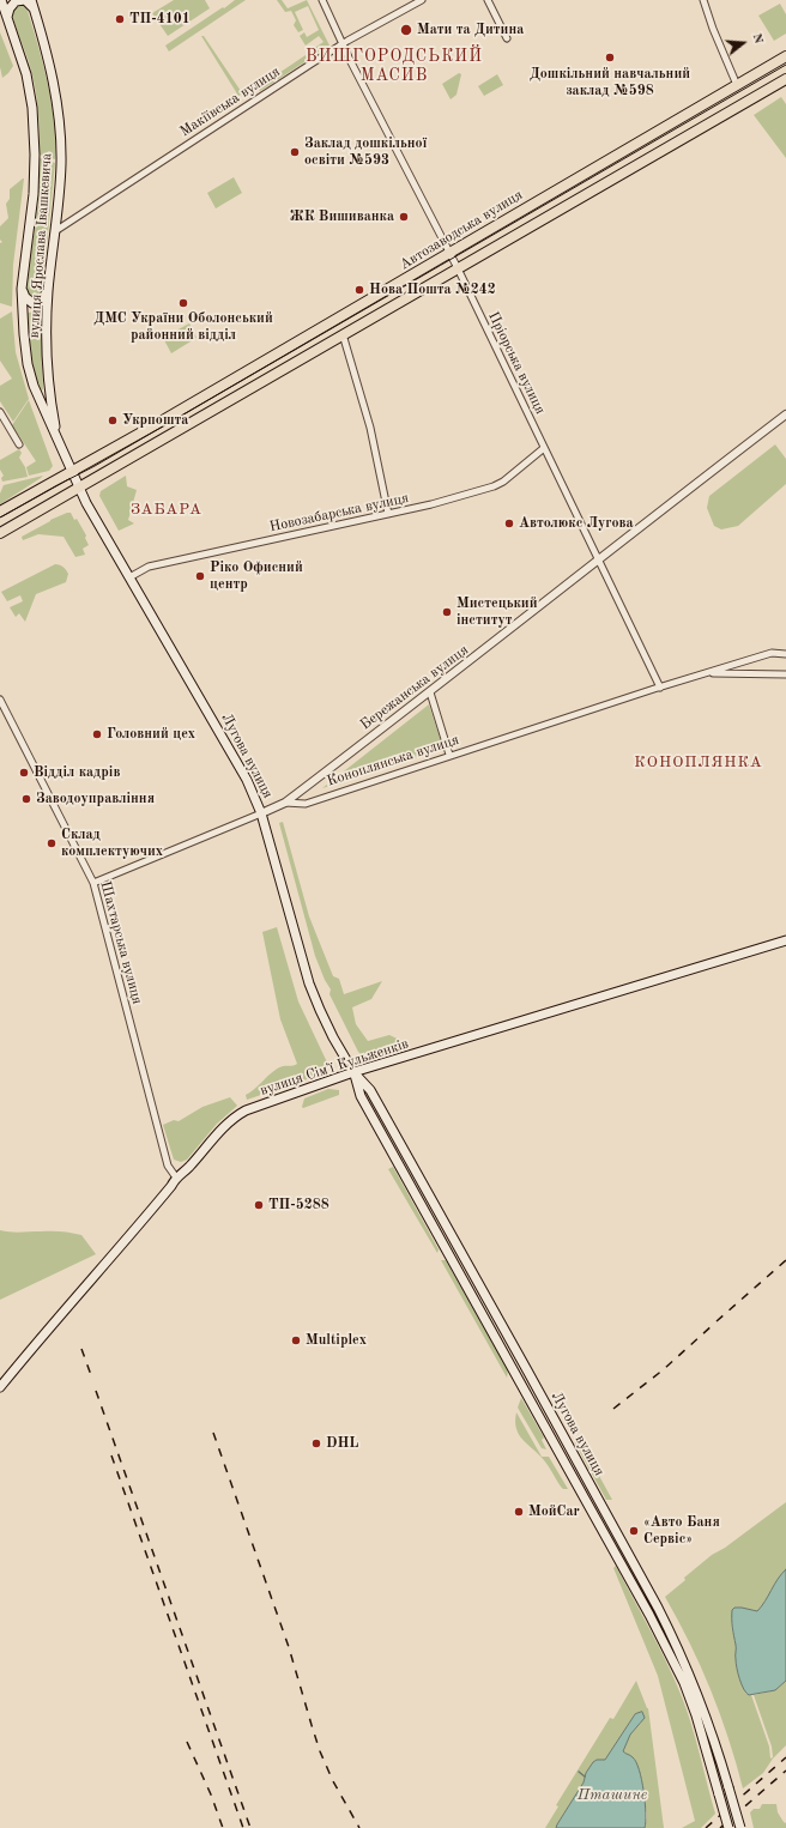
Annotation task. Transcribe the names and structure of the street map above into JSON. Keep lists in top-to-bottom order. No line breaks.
{"streets":{"main road":["Автозаводська вулиця","вулиця Ярослава Івашкевича","Лугова вулиця","вулиця Сімʼї Кульженків"],"street":["Макіївська вулиця","Пріорська вулиця","Новозабарська вулиця","Бережанська вулиця","Коноплянська вулиця","Шахтарська вулиця"]},"crossings":[["Макіївська вулиця","вулиця Ярослава Івашкевича"],["Макіївська вулиця","Пріорська вулиця"],["Автозаводська вулиця","вулиця Ярослава Івашкевича"],["Автозаводська вулиця","Пріорська вулиця"],["Автозаводська вулиця","Лугова вулиця"],["вулиця Ярослава Івашкевича","Лугова вулиця"],["Пріорська вулиця","Новозабарська вулиця"],["Пріорська вулиця","Бережанська вулиця"],["Пріорська вулиця","Коноплянська вулиця"],["Новозабарська вулиця","Лугова вулиця"],["Бережанська вулиця","Коноплянська вулиця"],["Лугова вулиця","Коноплянська вулиця"],["Лугова вулиця","вулиця Сімʼї Кульженків"],["Коноплянська вулиця","Шахтарська вулиця"],["Шахтарська вулиця","вулиця Сімʼї Кульженків"]],"districts":["ВИШГОРОДСЬКИЙ МАСИВ","ЗАБАРА","КОНОПЛЯНКА"],"water":["Пташине"],"places":["ТП-4101","Мати та Дитина","Дошкільний навчальний заклад №598","Заклад дошкільної освіти №593","ЖК Вишиванка","Нова Пошта №242","ДМС України Оболонський районний відділ","Укрпошта","Автолюкс Лугова","Ріко Офисний центр","Мистецький інститут","Головний цех","Відділ кадрів","Заводоуправління","Склад комплектуючих","ТП-5288","Multiplex","DHL","МойCar","«Авто Баня Сервіс»"],"north":"right"}
